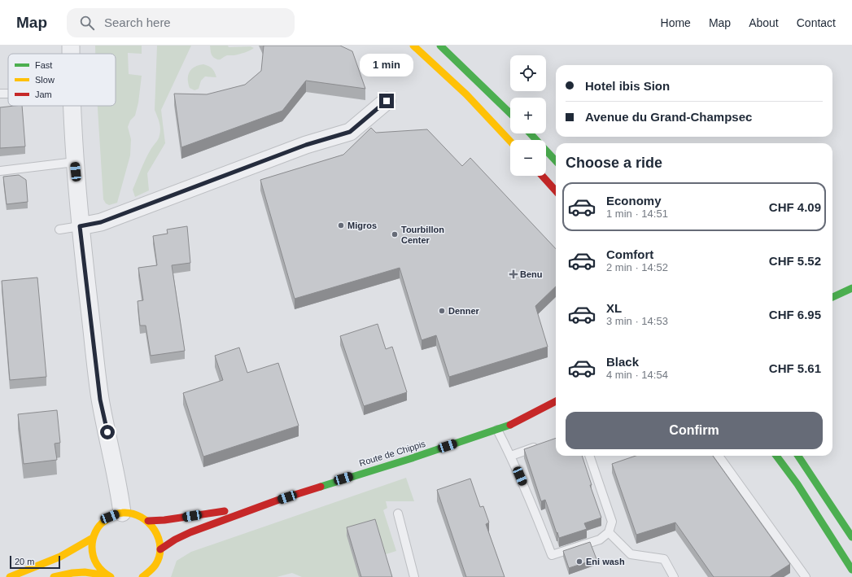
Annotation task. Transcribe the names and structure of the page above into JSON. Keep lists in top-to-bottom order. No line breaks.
{"streets":{"street":["Route de Chippis"]},"places":{"other":["Migros","Tourbillon Center","Denner","Eni wash"],"health":["Benu"]},"legend":["Fast","Slow","Jam"],"scale_bar":"20 m","page":{"header":"Map","search":"Search here","nav":["Home","Map","About","Contact"],"bubble":"1 min","map_buttons":["+","−"],"banner":["Hotel ibis Sion","Avenue du Grand-Champsec"],"heading":"Choose a ride","list":[{"name":"Economy","note":"1 min · 14:51","value":"CHF 4.09"},{"name":"Comfort","note":"2 min · 14:52","value":"CHF 5.52"},{"name":"XL","note":"3 min · 14:53","value":"CHF 6.95"},{"name":"Black","note":"4 min · 14:54","value":"CHF 5.61"}],"buttons":"Confirm","scale":"20 m"}}
